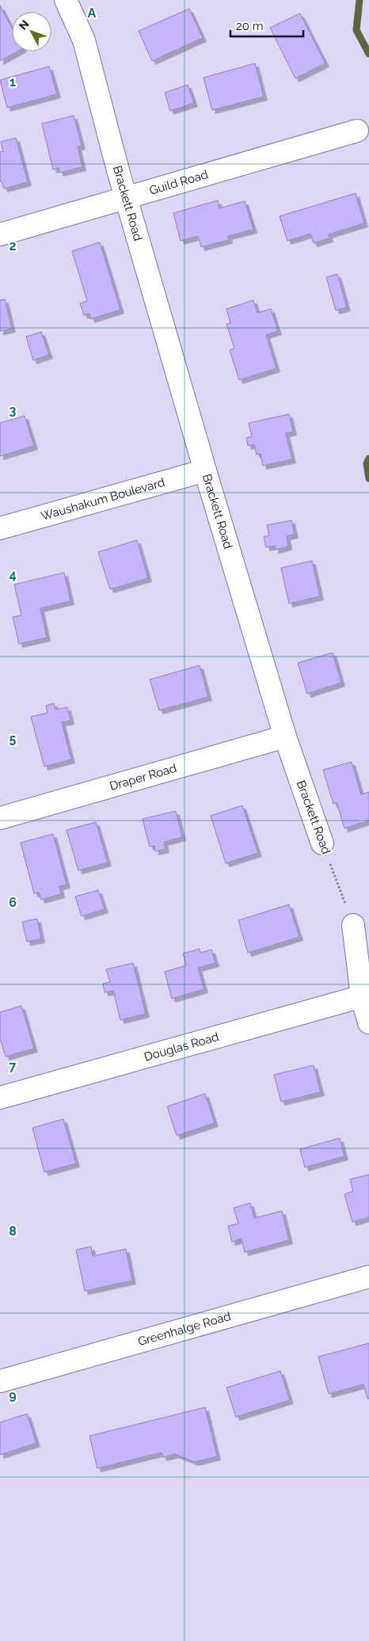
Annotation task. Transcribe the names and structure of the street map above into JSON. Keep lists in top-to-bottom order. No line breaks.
{"streets":{"street":["Guild Road","Brackett Road","Waushakum Boulevard","Draper Road","Douglas Road","Greenhalge Road"]},"crossings":[["Guild Road","Brackett Road"],["Brackett Road","Waushakum Boulevard"],["Brackett Road","Draper Road"]],"scale_bar":"20 m","north":"top left","grid":{"columns":["A"],"rows":["1","2","3","4","5","6","7","8","9"]}}
